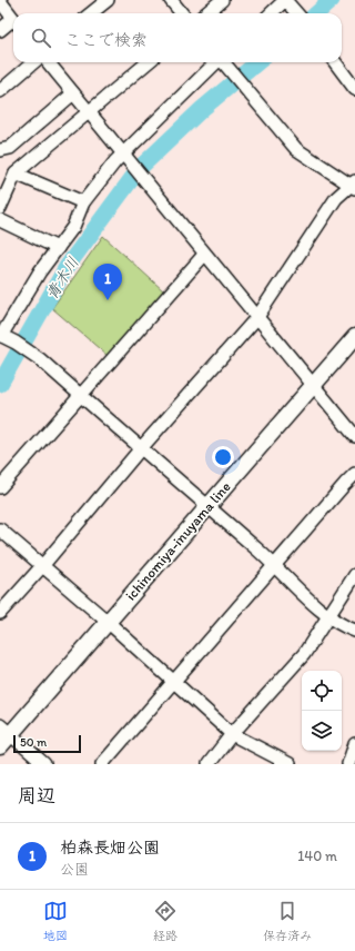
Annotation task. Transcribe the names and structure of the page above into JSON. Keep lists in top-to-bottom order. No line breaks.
{"streets":{"main road":["ichinomiya-inuyama line"]},"water":["青木川"],"scale_bar":"50 m","page":{"search":"ここで検索","pins":"1","scale":"50 m","heading":"周辺","list":[{"mark":"1","name":"柏森長畑公園","note":"公園","value":"140 m"}],"nav":["地図","経路","保存済み"]}}
